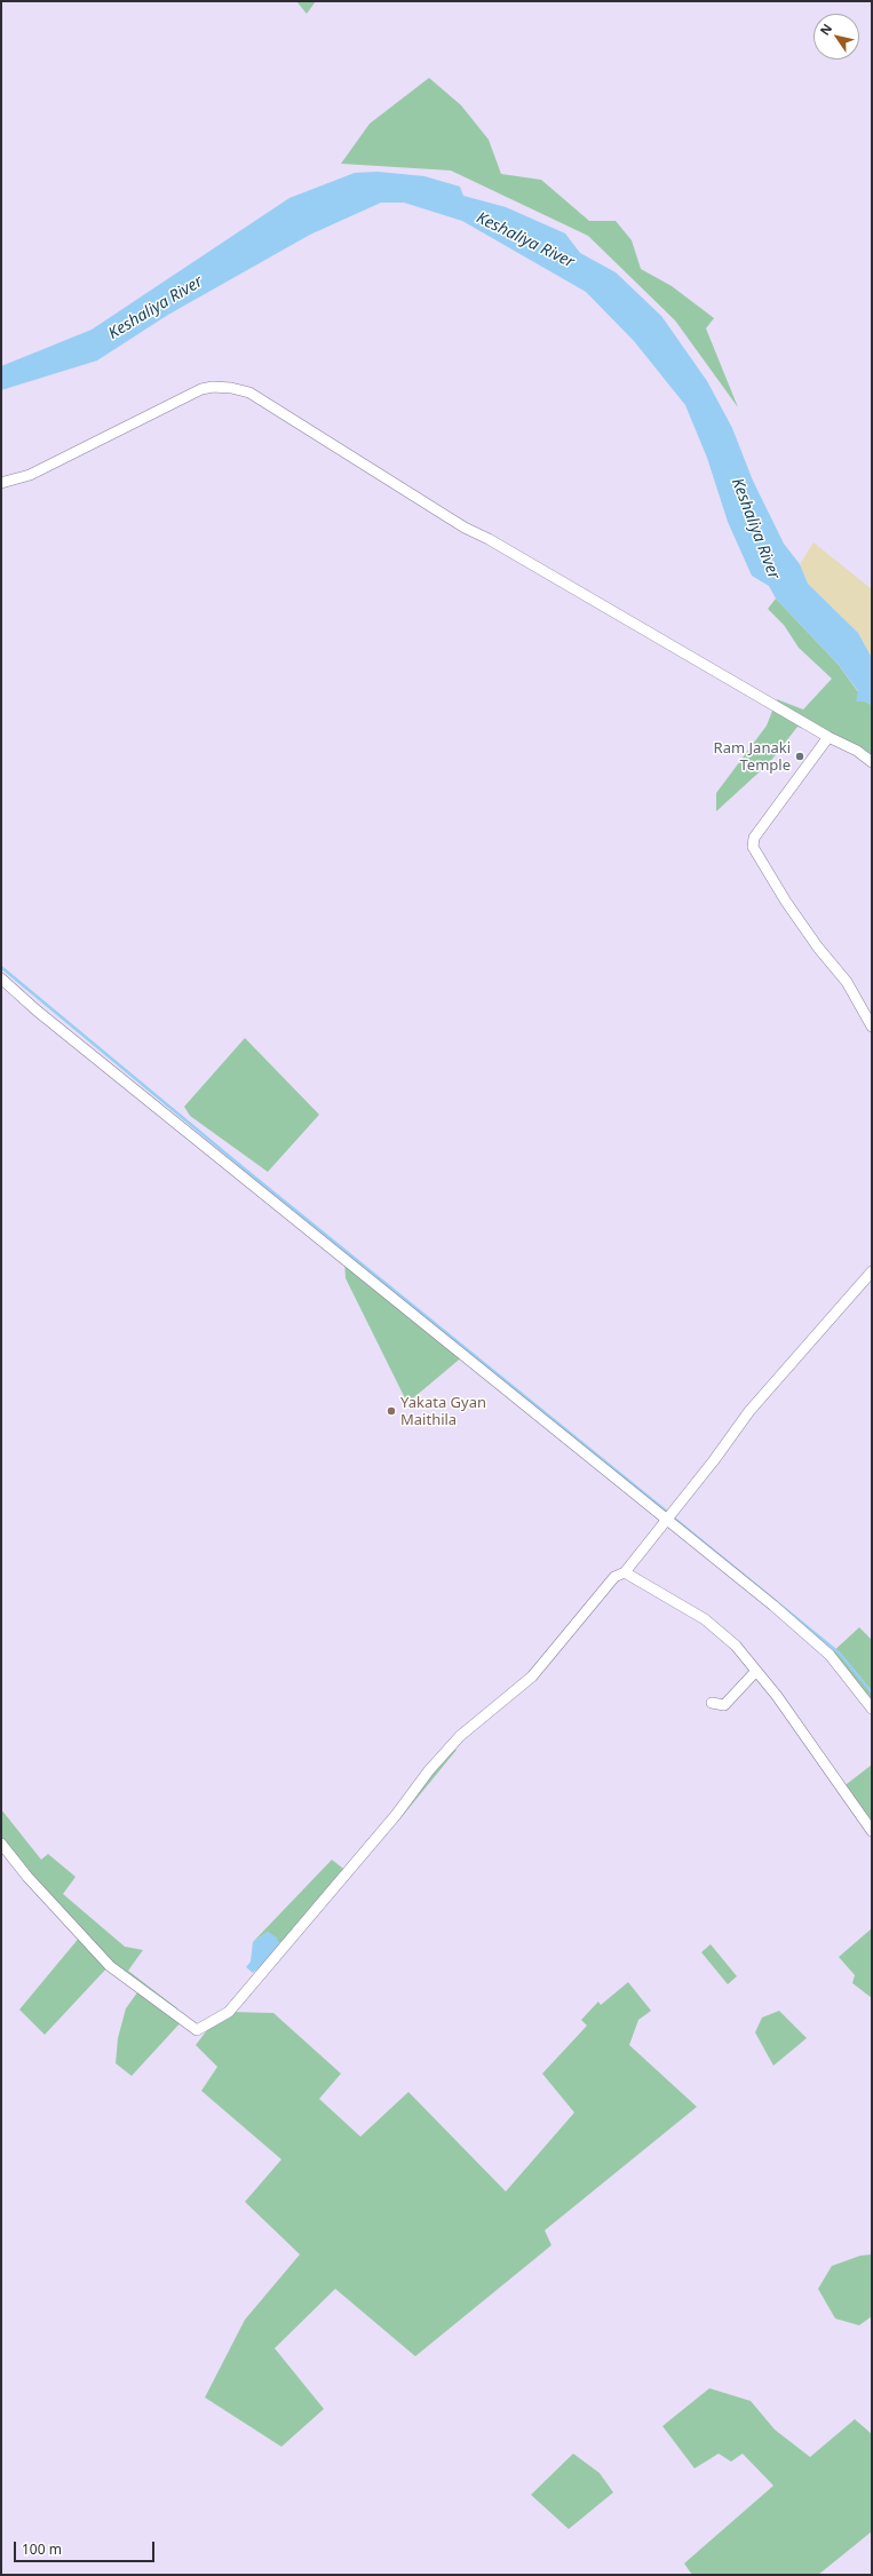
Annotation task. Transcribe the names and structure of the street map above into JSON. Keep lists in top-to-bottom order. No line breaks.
{"water":["Keshaliya River"],"places":["Ram Janaki Temple","Yakata Gyan Maithila"],"scale_bar":"100 m","north":"top left"}
